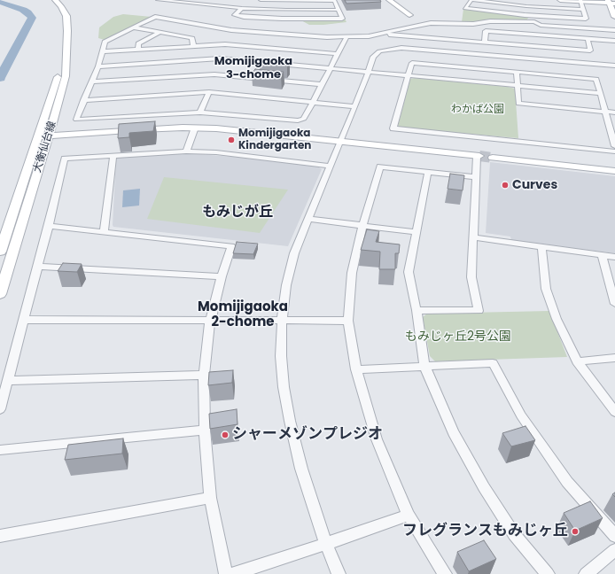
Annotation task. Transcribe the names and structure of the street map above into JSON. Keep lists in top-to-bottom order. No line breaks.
{"streets":{"main road":["大衡仙台線"]},"districts":["Momijigaoka 3-chome","もみじが丘","Momijigaoka 2-chome"],"parks":["わかば公園","もみじヶ丘2号公園"],"places":["Momijigaoka Kindergarten","Curves","シャーメゾンプレジオ","フレグランスもみじヶ丘"]}
